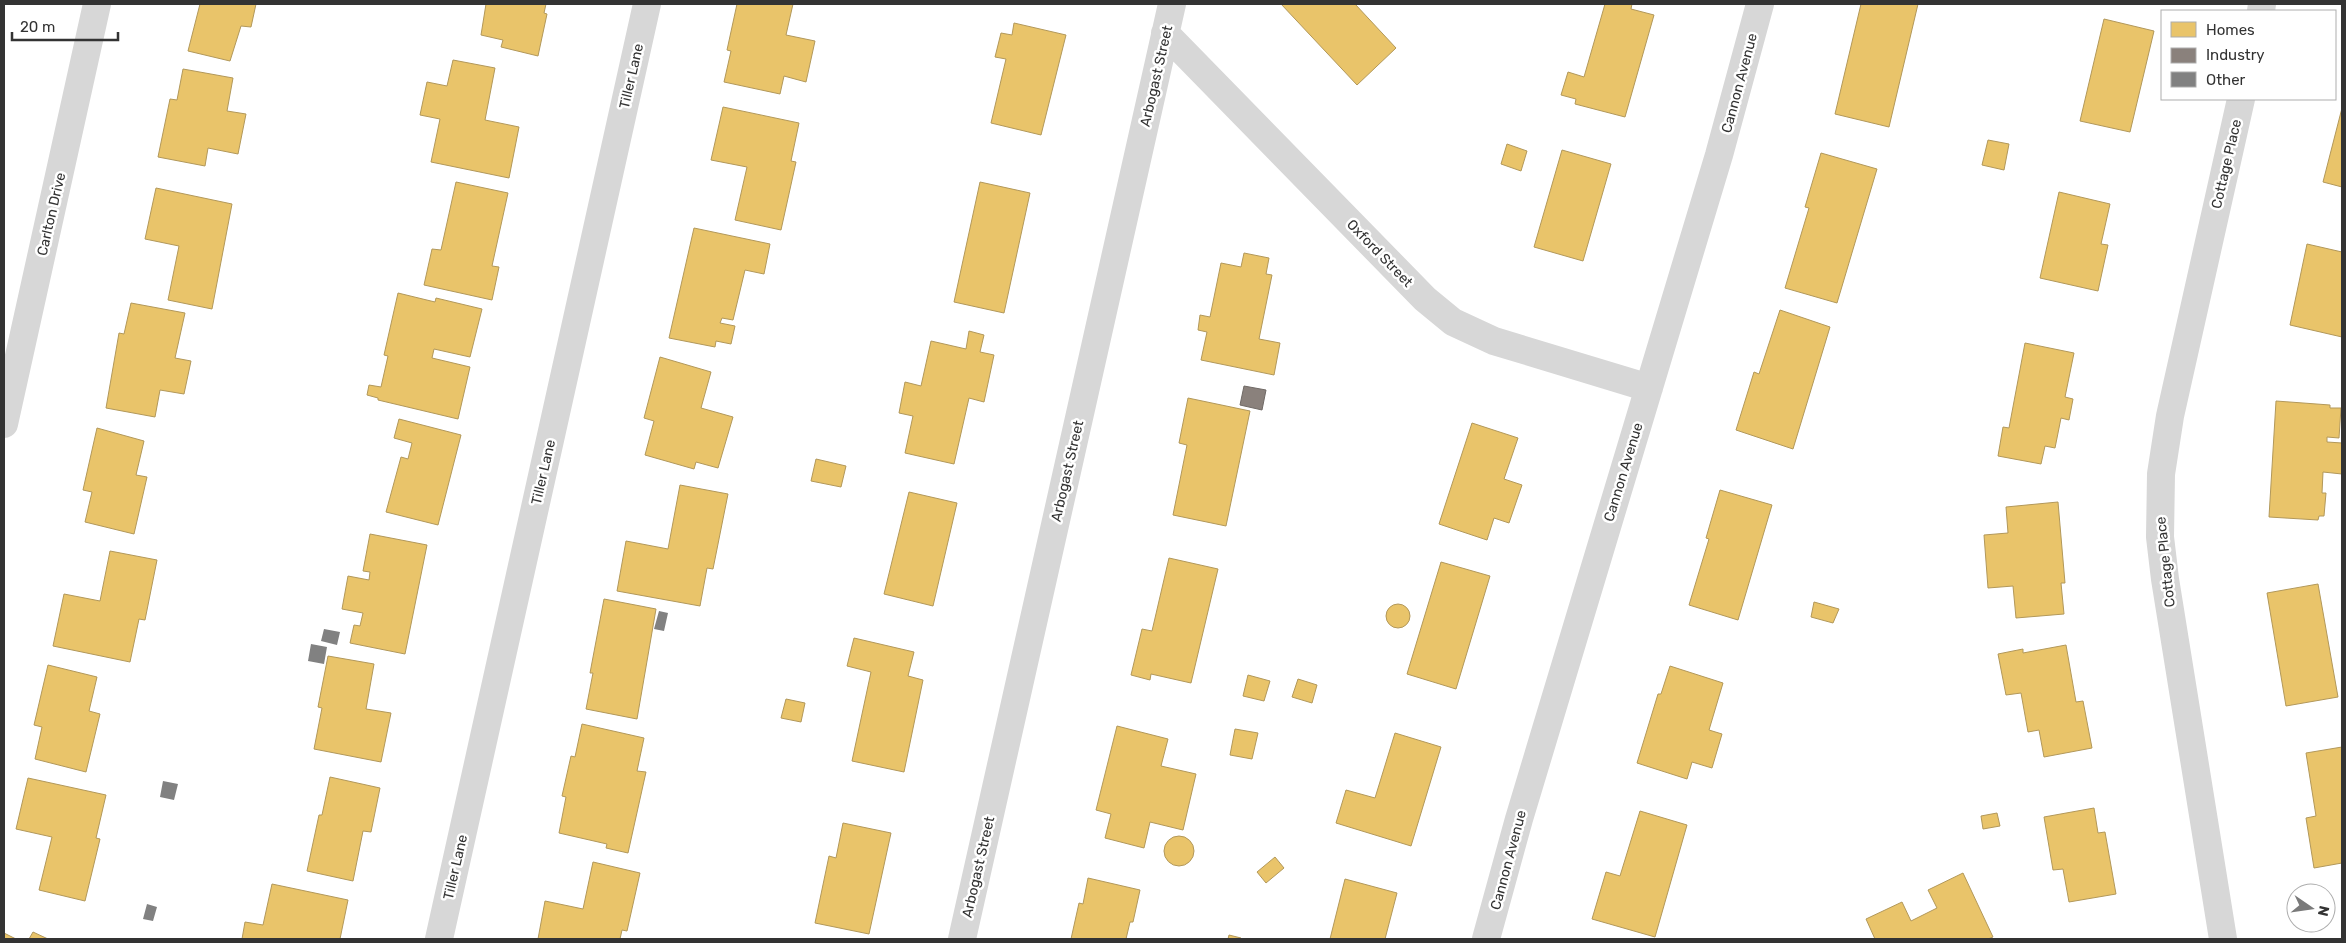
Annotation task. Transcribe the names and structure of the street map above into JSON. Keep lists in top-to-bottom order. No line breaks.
{"streets":{"street":["Tiller Lane","Arbogast Street","Cannon Avenue","Cottage Place","Carlton Drive","Oxford Street"]},"crossings":[["Arbogast Street","Oxford Street"],["Cannon Avenue","Oxford Street"]],"legend":["Homes","Industry","Other"],"scale_bar":"20 m","north":"right"}
